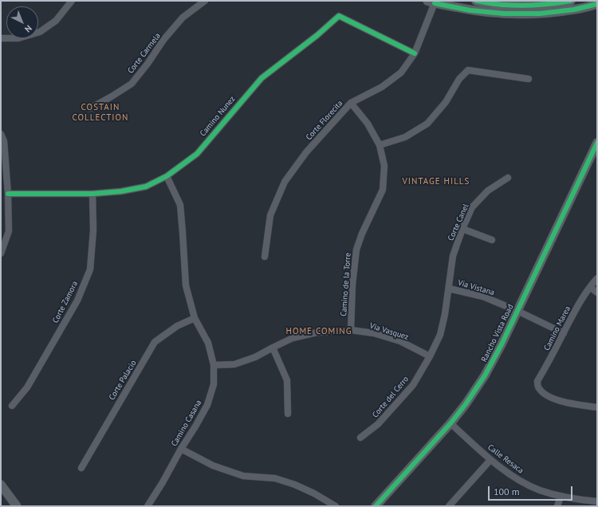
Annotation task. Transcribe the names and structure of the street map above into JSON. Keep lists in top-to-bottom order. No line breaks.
{"streets":{"main road":["Rancho Vista Road"],"street":["Corte Carmela","Camino Nunez","Corte Florecita","Corte Canel","Camino de la Torre","Via Vistana","Corte Zamora","Camino Marea","Via Vasquez","Corte Palacio","Corte del Cerro","Camino Casana","Calle Resaca"]},"crossings":[["Camino Nunez","Corte Florecita"],["Camino Nunez","Corte Zamora"],["Camino Nunez","Camino Casana"],["Corte Florecita","Camino de la Torre"],["Corte Canel","Via Vistana"],["Corte Canel","Corte del Cerro"],["Camino de la Torre","Via Vasquez"],["Via Vistana","Camino Marea"],["Via Vistana","Rancho Vista Road"],["Via Vistana","Corte del Cerro"],["Via Vasquez","Corte del Cerro"],["Via Vasquez","Camino Casana"],["Rancho Vista Road","Calle Resaca"],["Corte Palacio","Camino Casana"]],"districts":["COSTAIN COLLECTION","VINTAGE HILLS","HOME COMING"],"scale_bar":"100 m","north":"bottom right"}
